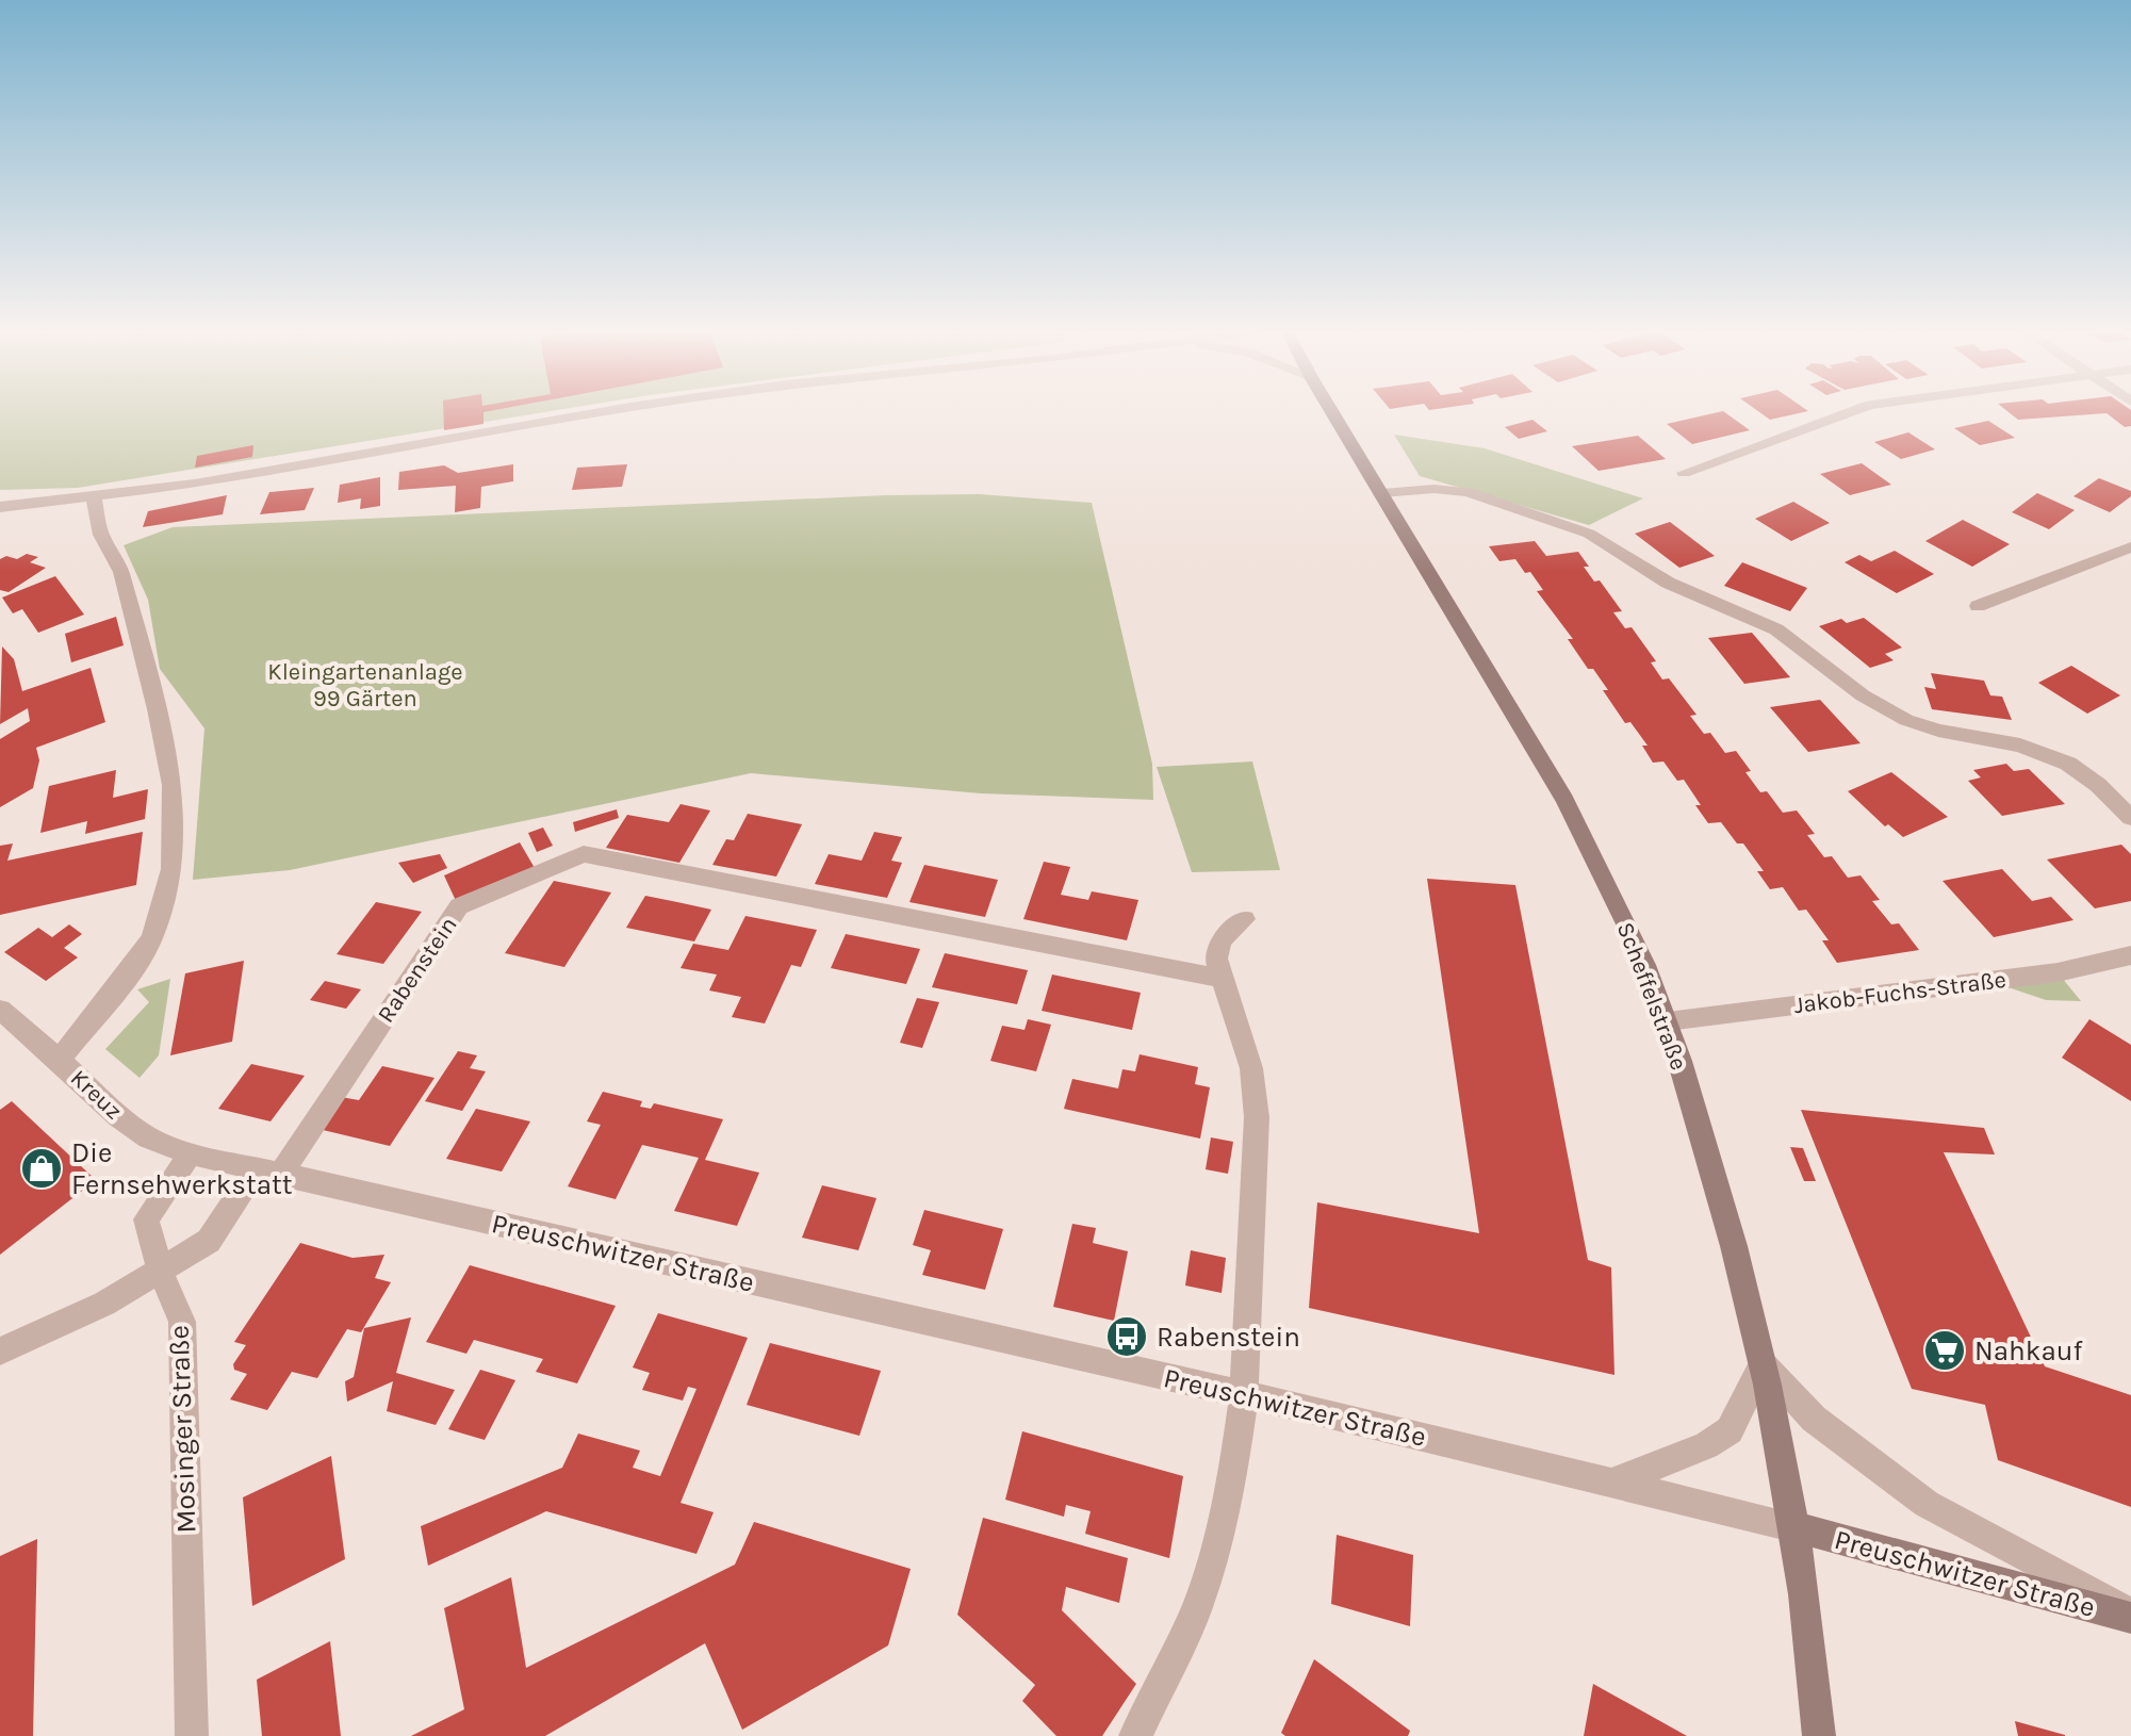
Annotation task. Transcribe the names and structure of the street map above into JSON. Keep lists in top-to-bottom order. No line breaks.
{"streets":{"main road":["Scheffelstraße","Preuschwitzer Straße"],"street":["Rabenstein","Jakob-Fuchs-Straße","Kreuz","Mosinger Straße"]},"crossings":[["Rabenstein","Kreuz"],["Rabenstein","Preuschwitzer Straße"],["Jakob-Fuchs-Straße","Scheffelstraße"],["Scheffelstraße","Preuschwitzer Straße"],["Kreuz","Preuschwitzer Straße"],["Kreuz","Mosinger Straße"]],"parks":["Kleingartenanlage 99 Gärten"],"places":{"shop":["Die Fernsehwerkstatt"],"bus stop":["Rabenstein"],"supermarket":["Nahkauf"]}}
